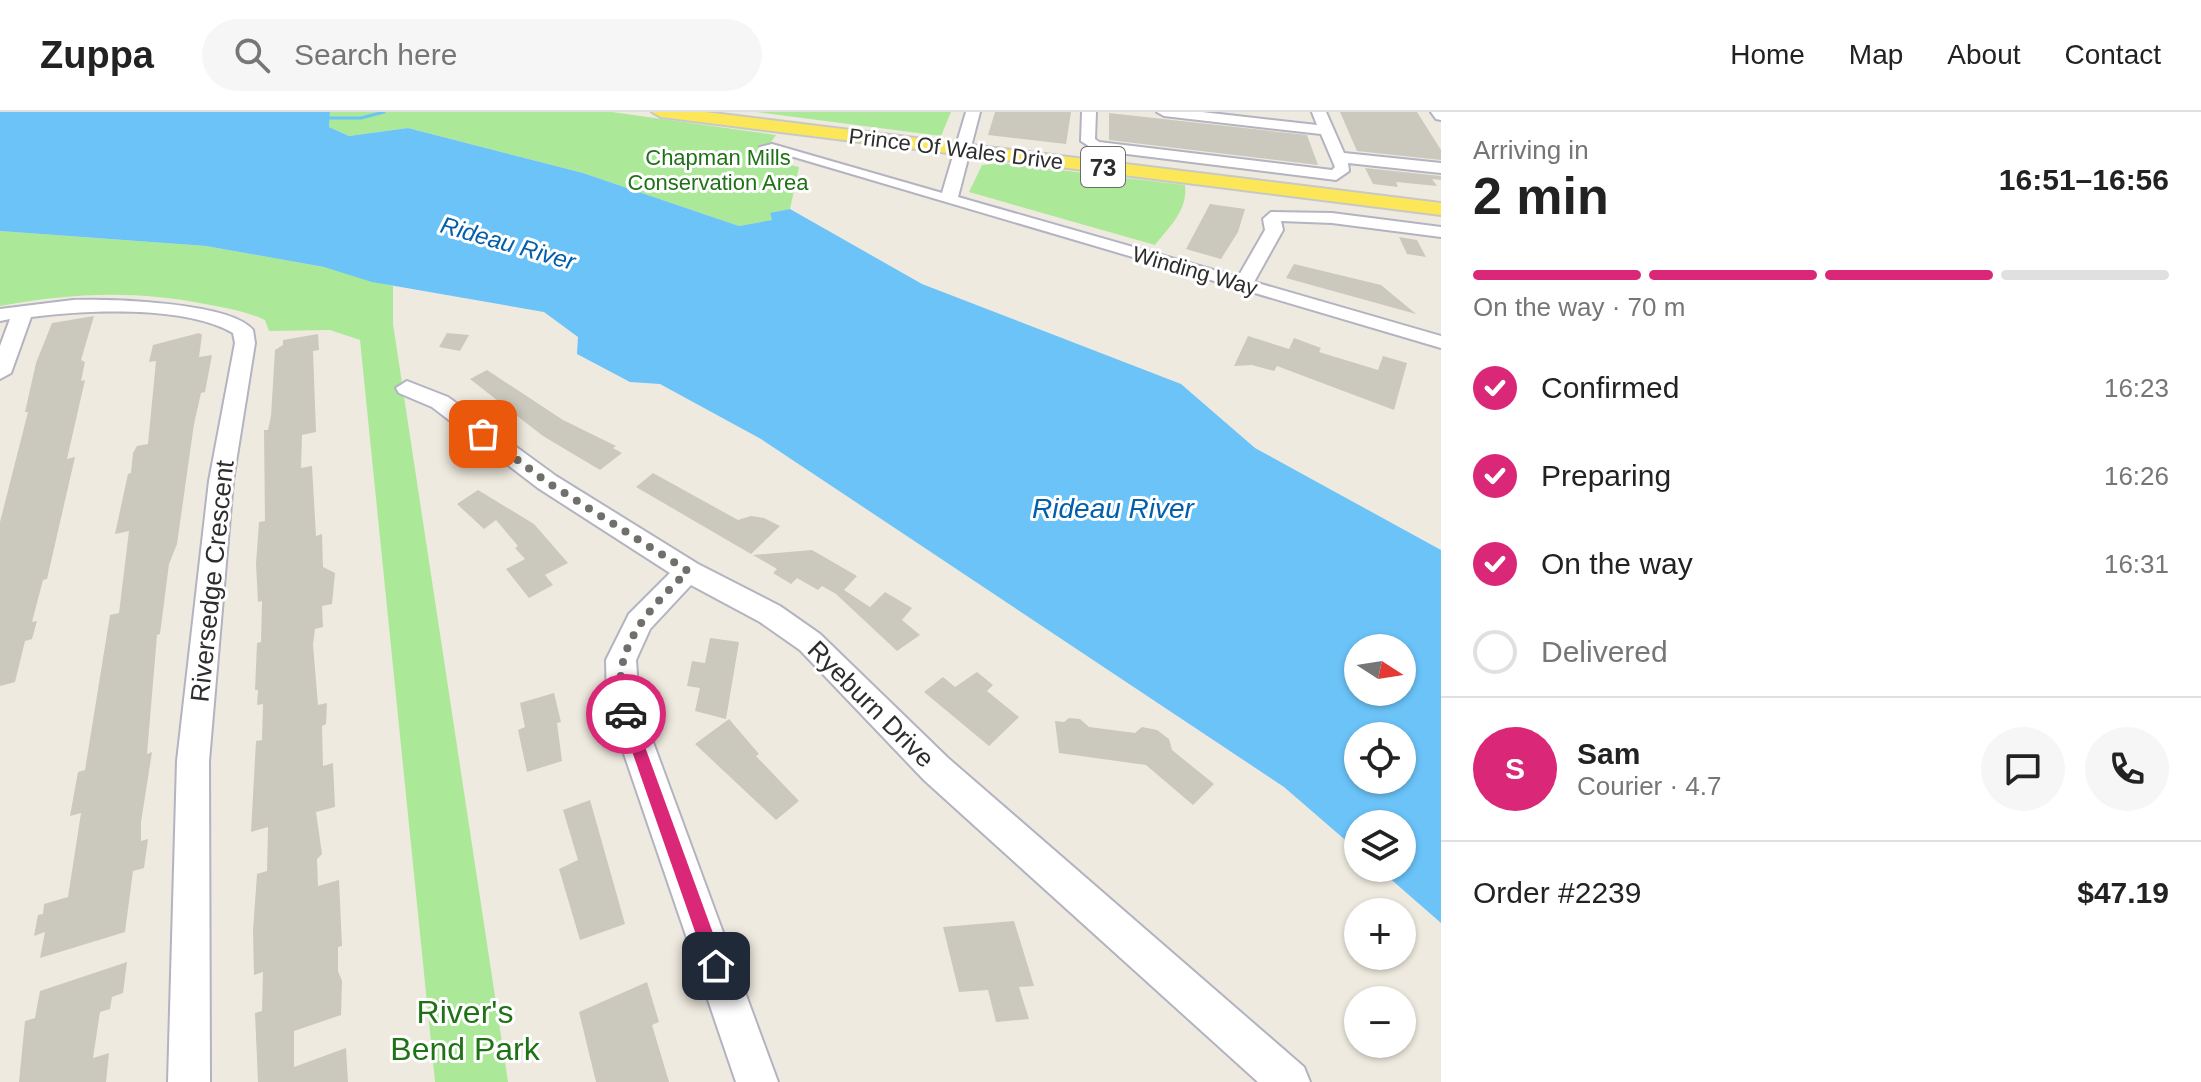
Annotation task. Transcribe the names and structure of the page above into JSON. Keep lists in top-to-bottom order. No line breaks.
{"streets":{"main road":["Prince Of Wales Drive","73"],"street":["Winding Way","Riversedge Crescent","Ryeburn Drive"]},"water":["Rideau River"],"parks":["Chapman Mills Conservation Area","River's Bend Park"],"north":"right","page":{"header":"Zuppa","search":"Search here","nav":["Home","Map","About","Contact"],"heading":["2 min","Arriving in","16:51–16:56"],"panel":["Sam","Courier · 4.7","Order #2239","$47.19"],"bar":"On the way · 70 m","list":[["Confirmed","16:23"],["Preparing","16:26"],["On the way","16:31"],"Delivered"],"map_buttons":["+","−"],"round":"S"}}
